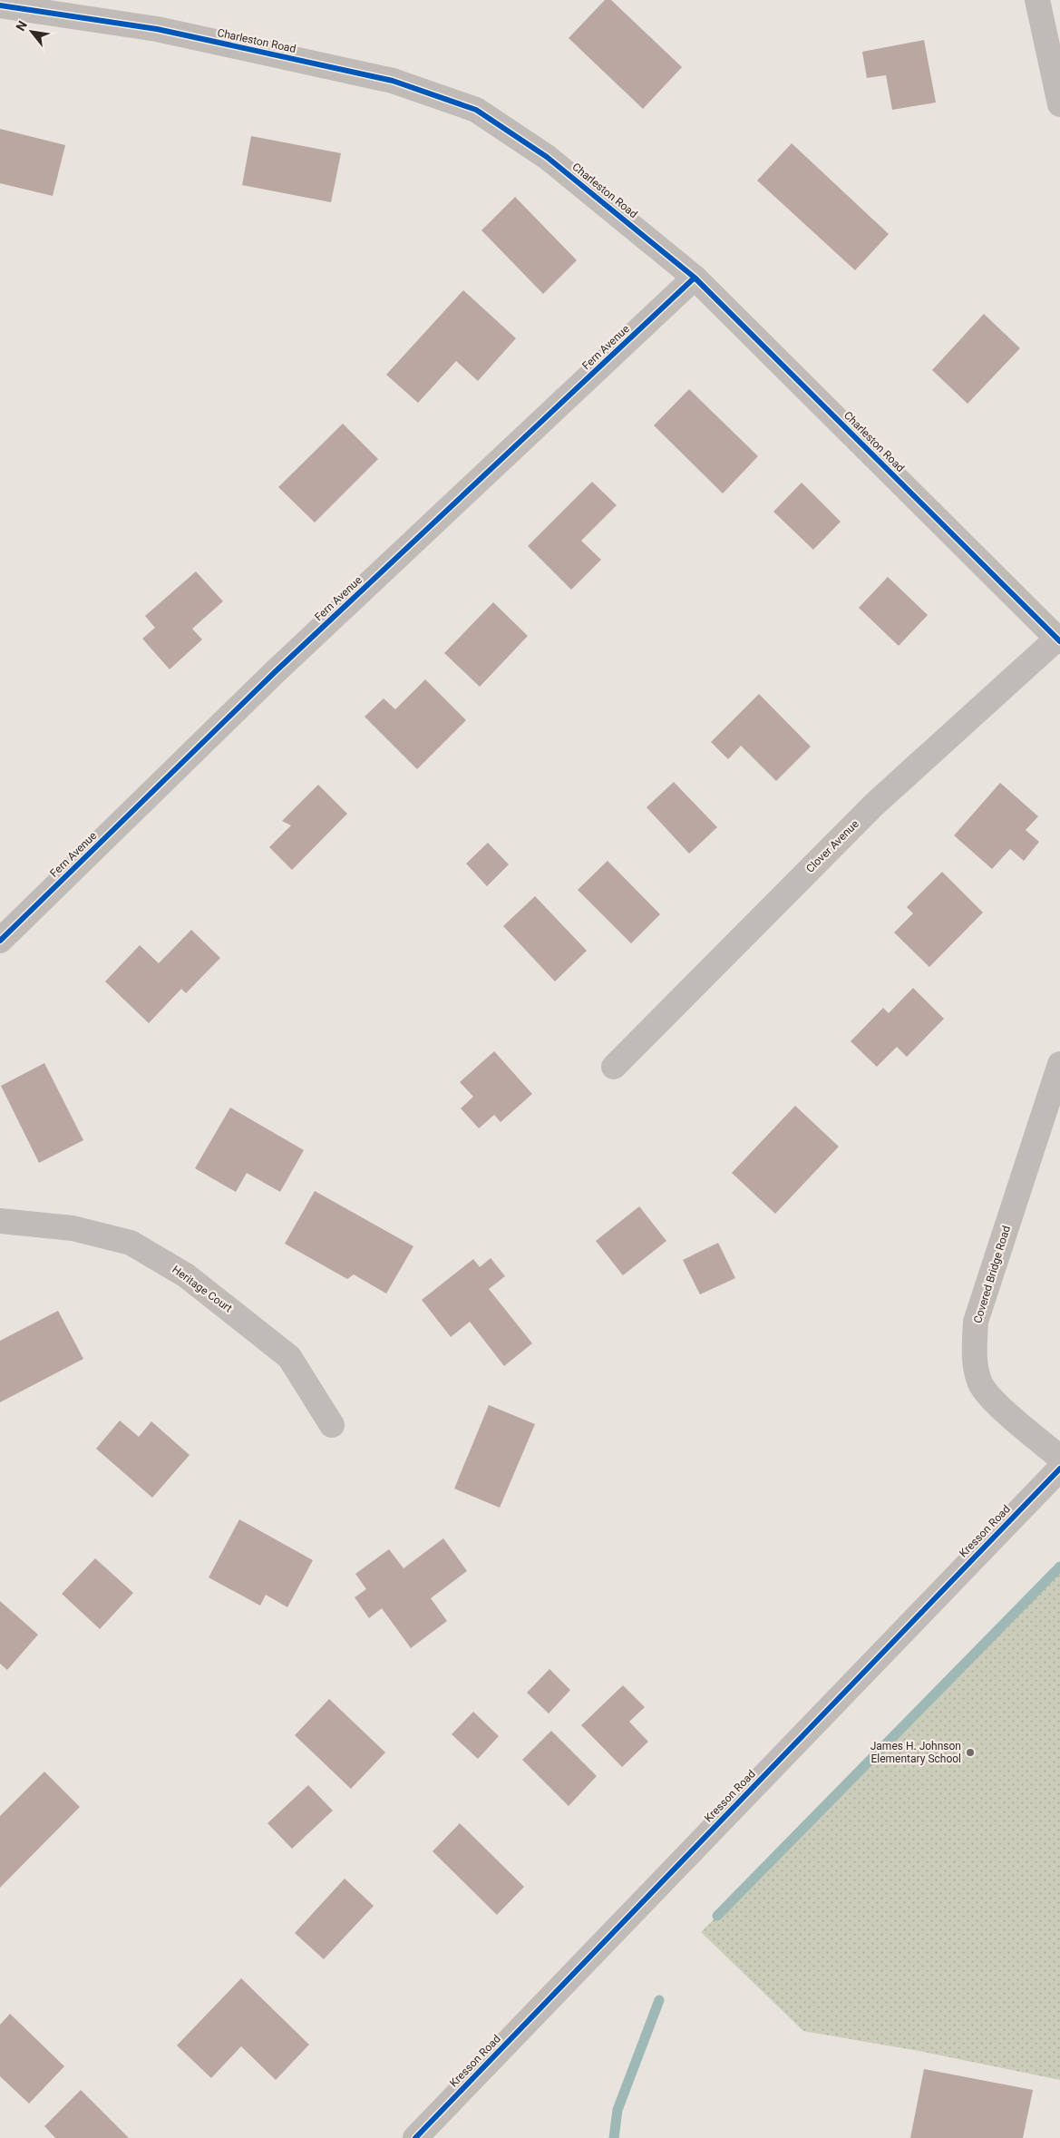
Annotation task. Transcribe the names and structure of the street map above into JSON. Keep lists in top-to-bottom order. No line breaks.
{"streets":{"street":["Charleston Road","Fern Avenue","Clover Avenue","Covered Bridge Road","Heritage Court","Kresson Road"]},"crossings":[["Charleston Road","Fern Avenue"],["Charleston Road","Clover Avenue"]],"places":["James H. Johnson Elementary School"],"north":"top left"}
